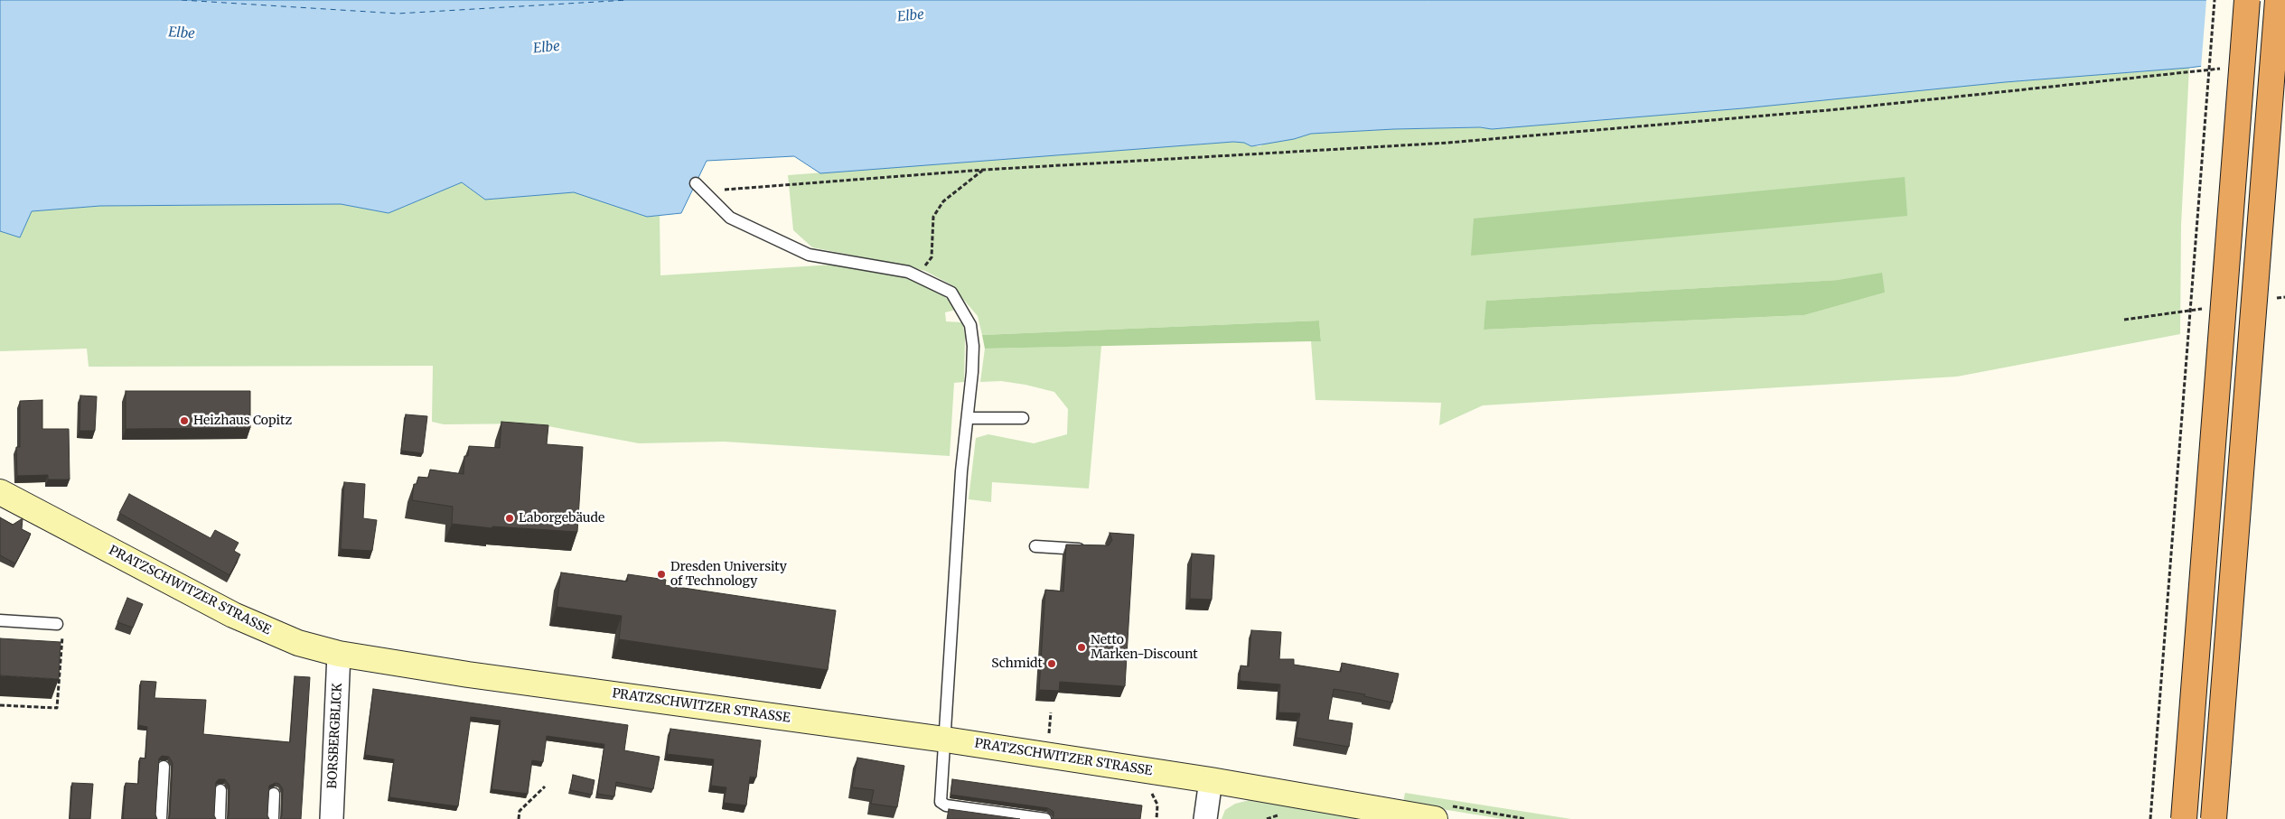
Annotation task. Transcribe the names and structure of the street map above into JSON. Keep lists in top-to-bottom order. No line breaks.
{"streets":{"street":["PRATZSCHWITZER STRASSE","BORSBERGBLICK"]},"crossings":[["PRATZSCHWITZER STRASSE","BORSBERGBLICK"]],"water":["Elbe"],"places":["Heizhaus Copitz","Laborgebäude","Dresden University of Technology","Netto Marken-Discount","Schmidt"]}
